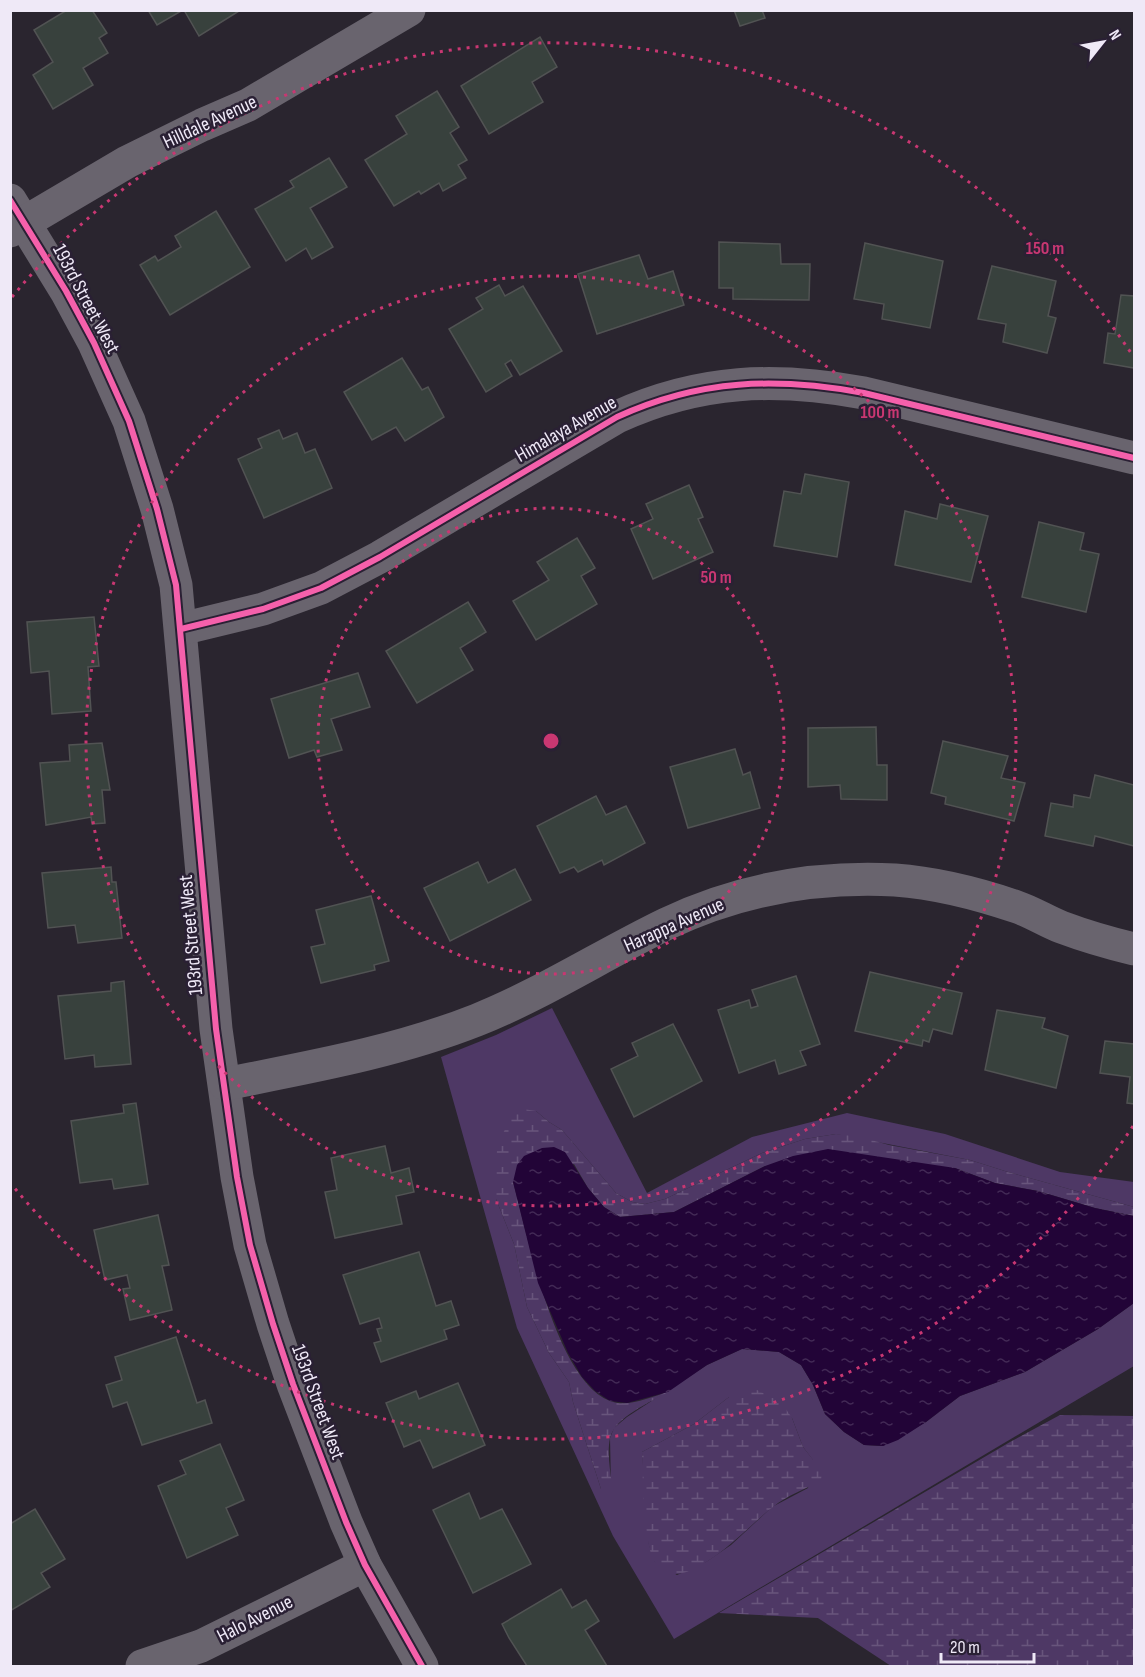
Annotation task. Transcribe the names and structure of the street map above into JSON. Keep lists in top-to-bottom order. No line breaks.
{"streets":{"street":["Hilldale Avenue","193rd Street West","Himalaya Avenue","Harappa Avenue","Halo Avenue"]},"crossings":[["Hilldale Avenue","193rd Street West"],["193rd Street West","Himalaya Avenue"],["193rd Street West","Harappa Avenue"],["193rd Street West","Halo Avenue"]],"scale_bar":"20 m","north":"top right","rings":["150 m","100 m","50 m"]}
